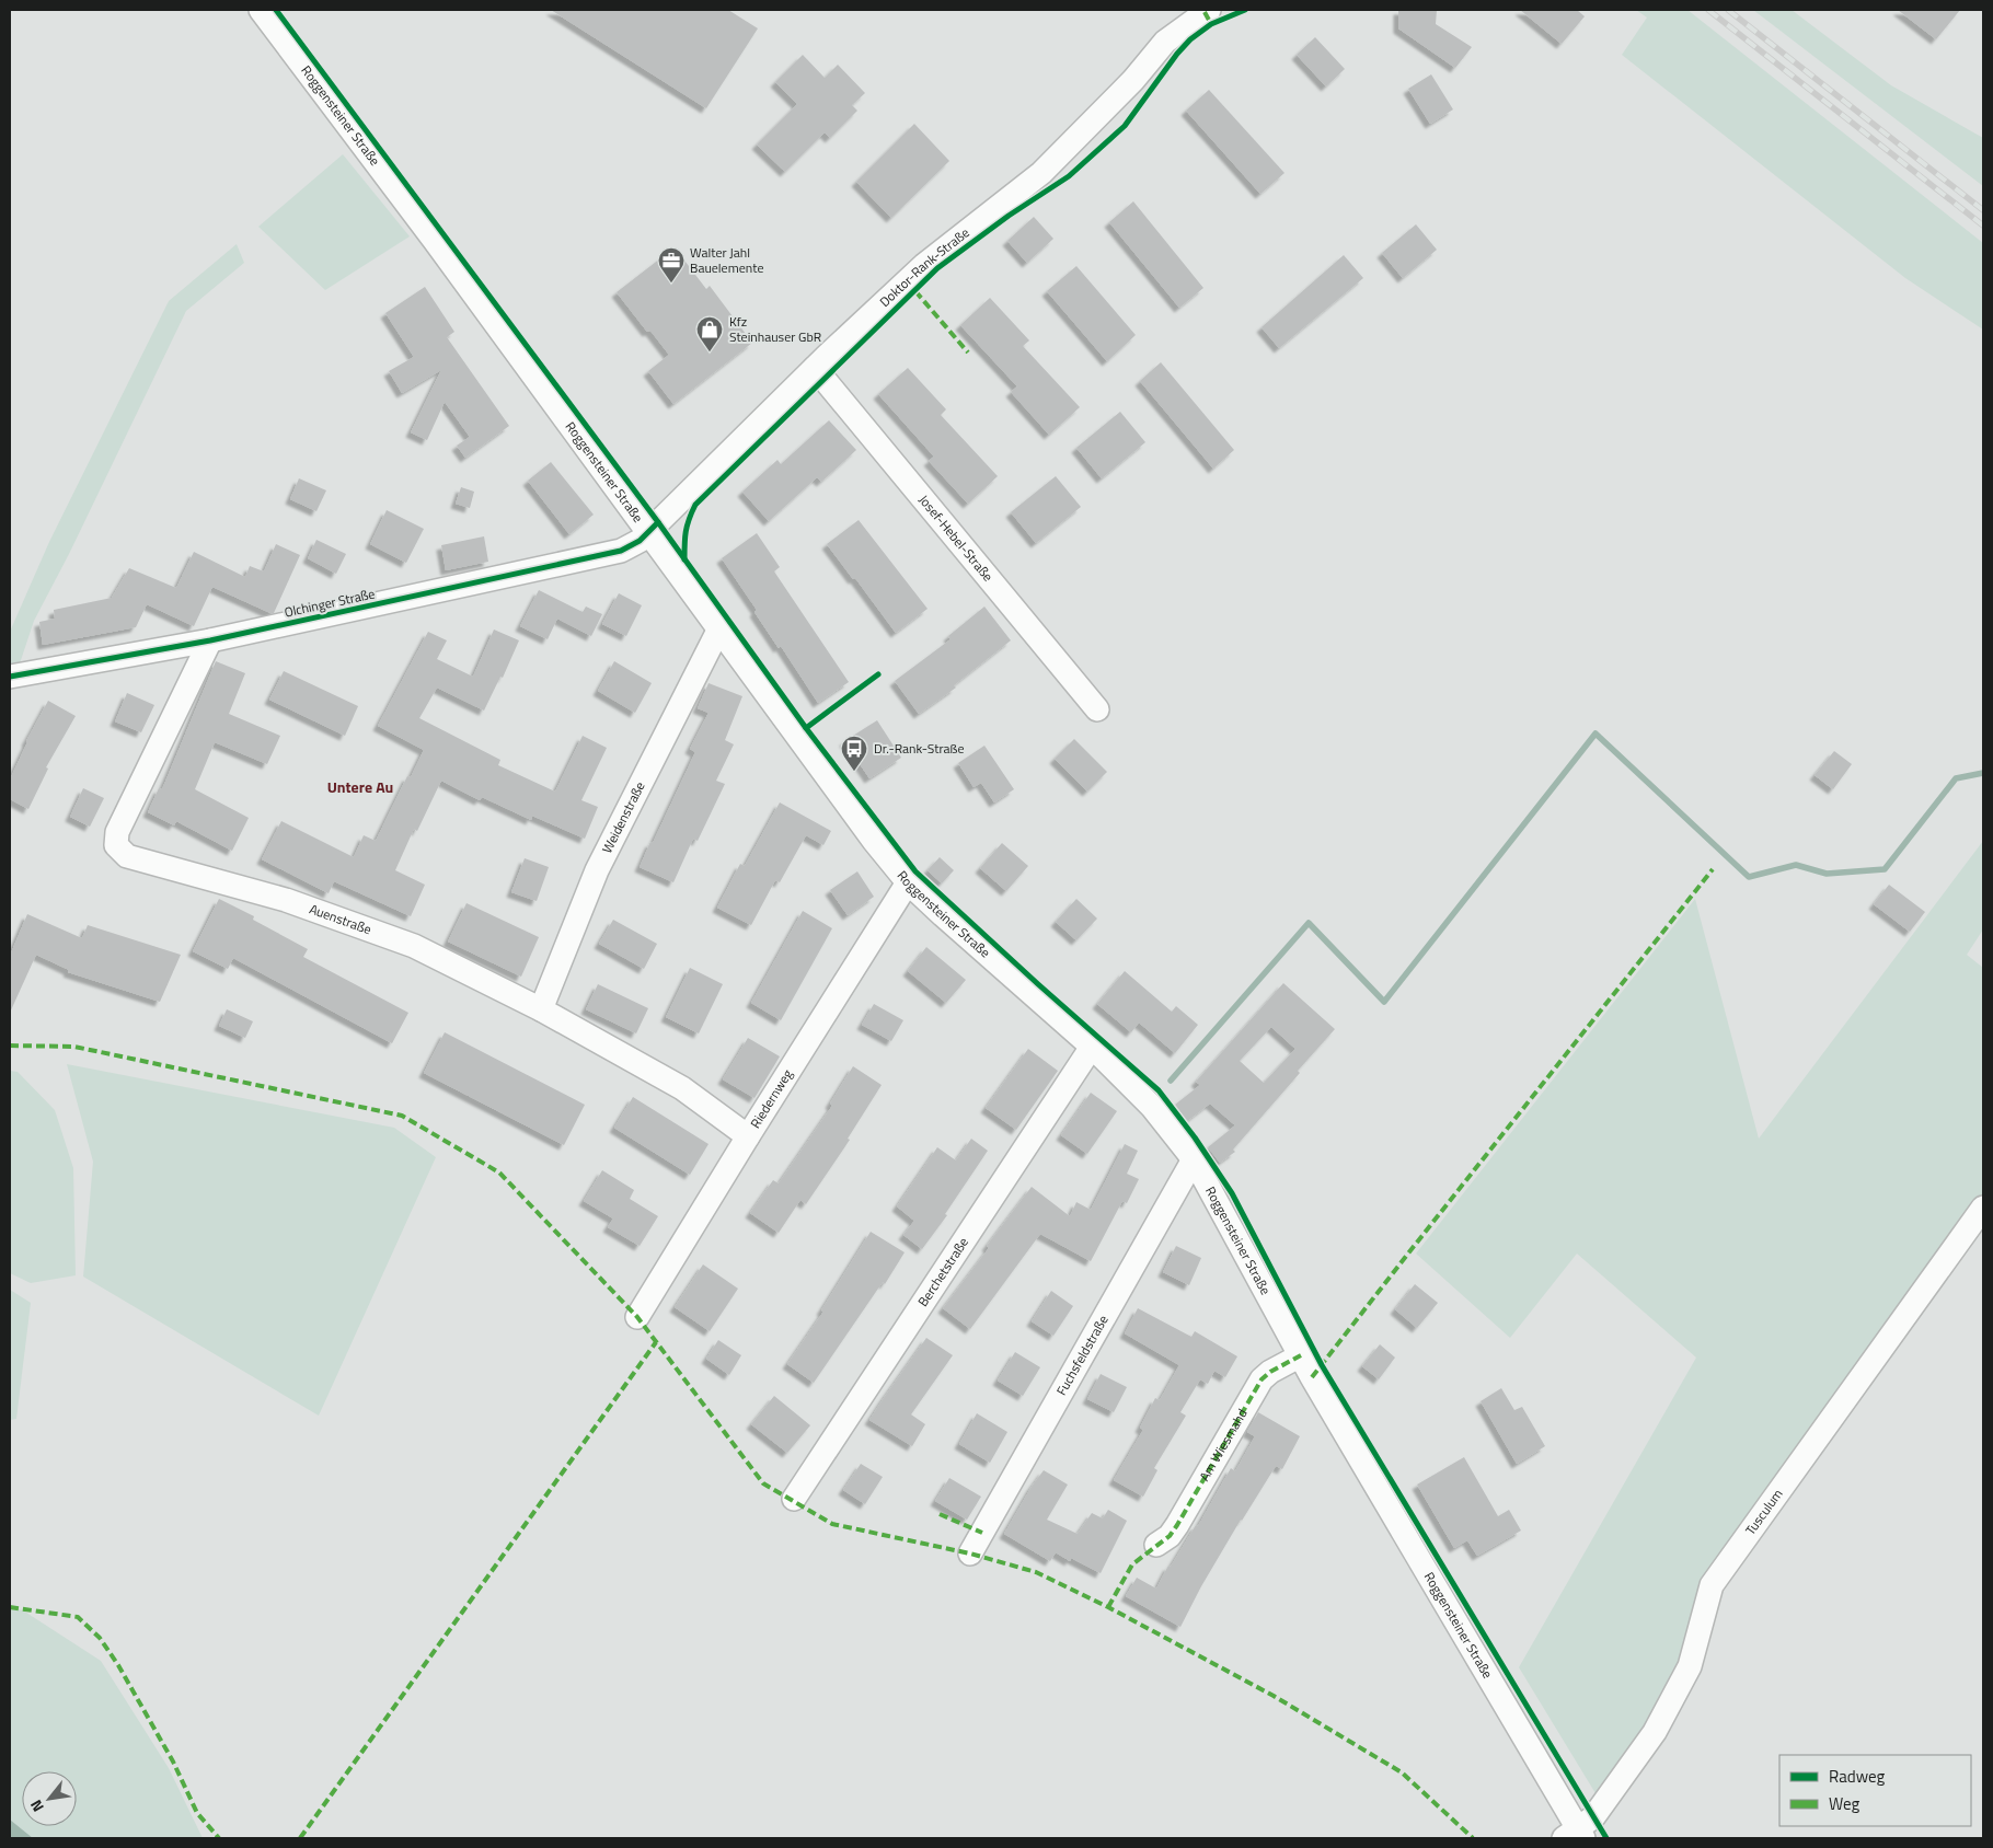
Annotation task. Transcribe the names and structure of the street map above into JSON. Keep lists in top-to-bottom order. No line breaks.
{"streets":{"street":["Roggensteiner Straße","Doktor-Rank-Straße","Josef-Hebel-Straße","Olchinger Straße","Weidenstraße","Auenstraße","Riedernweg","Berchetstraße","Fuchsfeldstraße","Am Wiesmahd","Tusculum"]},"crossings":[["Roggensteiner Straße","Doktor-Rank-Straße"],["Roggensteiner Straße","Olchinger Straße"],["Roggensteiner Straße","Weidenstraße"],["Roggensteiner Straße","Riedernweg"],["Roggensteiner Straße","Berchetstraße"],["Roggensteiner Straße","Fuchsfeldstraße"],["Roggensteiner Straße","Am Wiesmahd"],["Roggensteiner Straße","Tusculum"],["Doktor-Rank-Straße","Josef-Hebel-Straße"],["Doktor-Rank-Straße","Olchinger Straße"],["Olchinger Straße","Auenstraße"],["Weidenstraße","Auenstraße"],["Auenstraße","Riedernweg"]],"districts":["Untere Au"],"places":{"office":["Walter Jahl Bauelemente"],"shop":["Kfz Steinhauser GbR"],"bus stop":["Dr.-Rank-Straße"]},"legend":["Radweg","Weg"],"north":"bottom left"}
